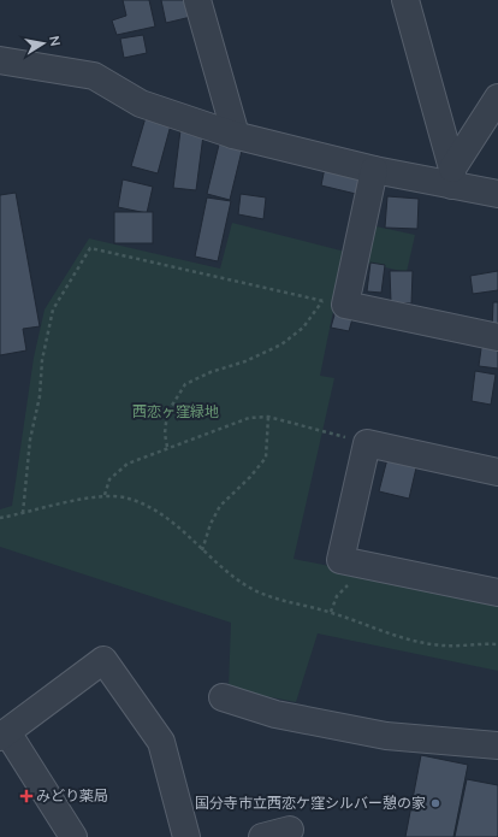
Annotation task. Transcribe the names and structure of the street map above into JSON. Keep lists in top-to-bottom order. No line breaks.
{"parks":["西恋ヶ窪緑地"],"places":{"health":["みどり薬局"],"other":["国分寺市立西恋ケ窪シルバー憩の家"]},"north":"right"}
